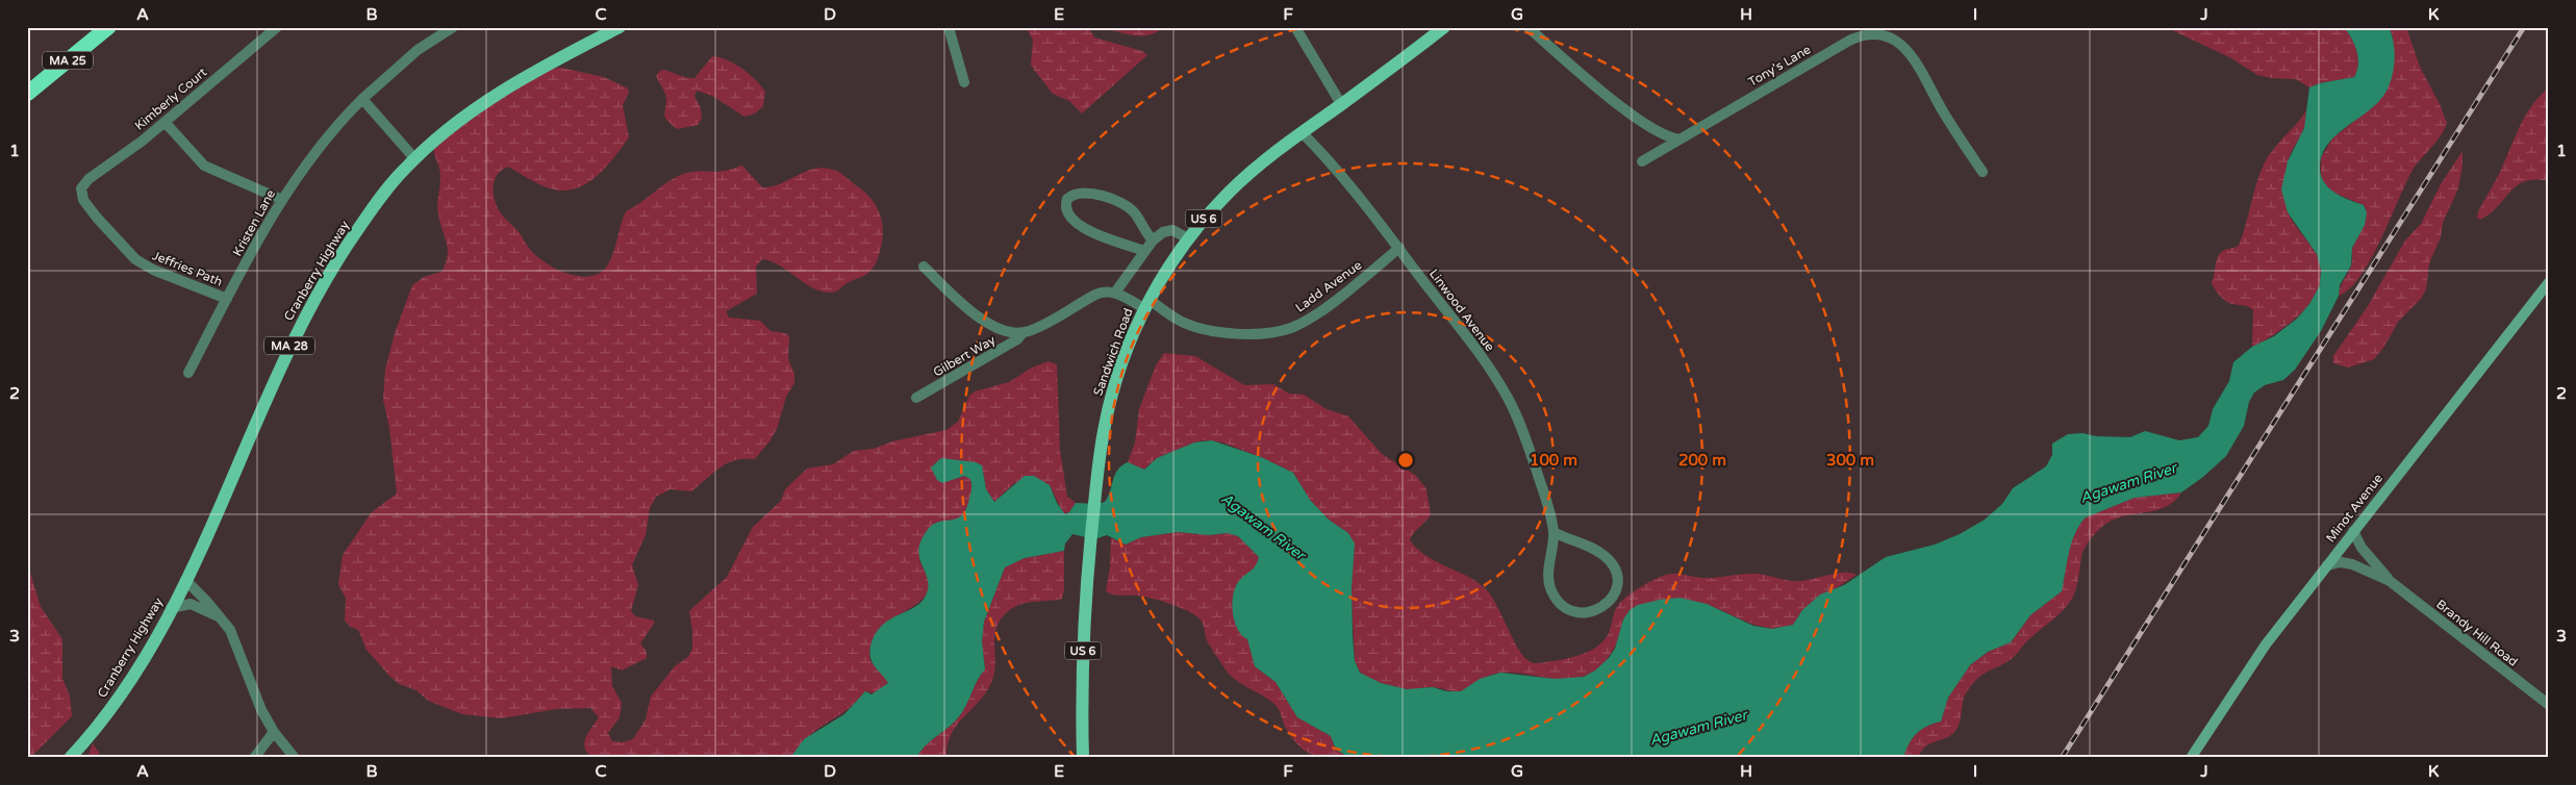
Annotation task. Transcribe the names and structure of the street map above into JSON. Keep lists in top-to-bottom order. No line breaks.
{"streets":{"highway":["MA 25"],"main road":["US 6","Cranberry Highway","MA 28","Sandwich Road","Minot Avenue"],"street":["Tony's Lane","Kimberly Court","Kristen Lane","Jeffries Path","Ladd Avenue","Linwood Avenue","Gilbert Way","Brandy Hill Road"]},"crossings":[["Kimberly Court","Jeffries Path"],["Kristen Lane","Jeffries Path"],["Ladd Avenue","Linwood Avenue"],["Ladd Avenue","Sandwich Road"],["Ladd Avenue","Gilbert Way"],["Linwood Avenue","Sandwich Road"],["Minot Avenue","Brandy Hill Road"]],"water":["Agawam River"],"grid":{"columns":["A","B","C","D","E","F","G","H","I","J","K"],"rows":["1","2","3"]},"rings":["100 m","200 m","300 m"]}
